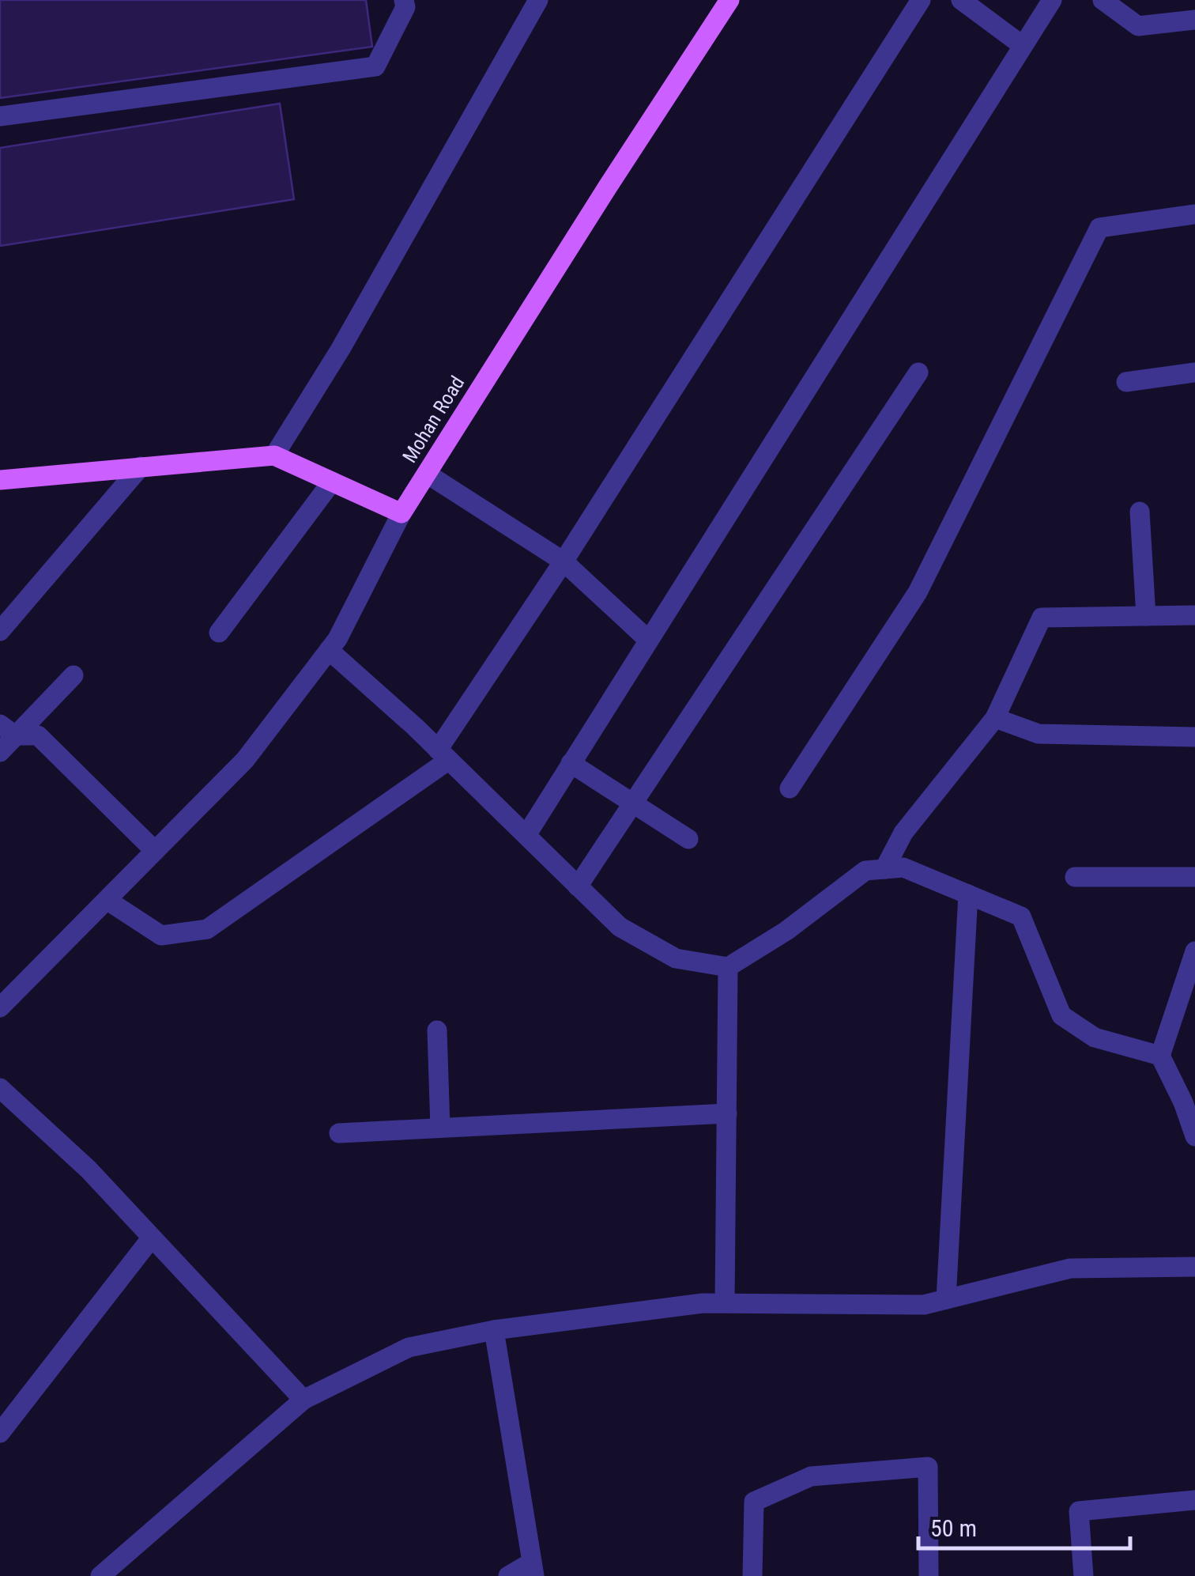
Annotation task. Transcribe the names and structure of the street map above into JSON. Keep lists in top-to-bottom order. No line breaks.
{"streets":{"main road":["Mohan Road"]},"scale_bar":"50 m"}
